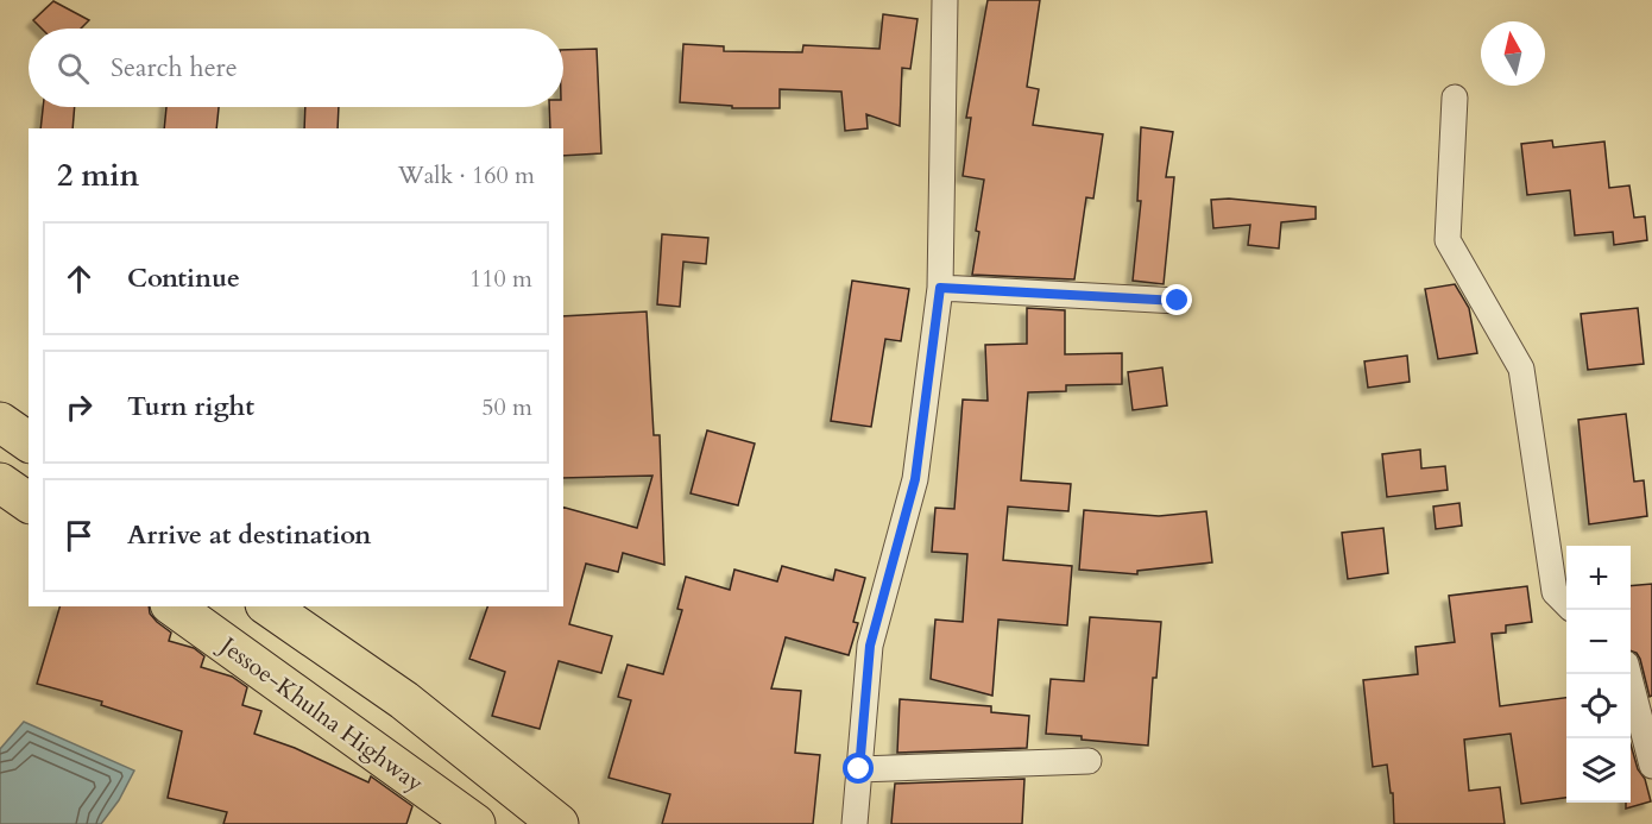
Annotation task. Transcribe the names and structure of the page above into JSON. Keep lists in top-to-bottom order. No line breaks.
{"streets":{"highway":["Jessoe-Khulna Highway"]},"north":"top","page":{"search":"Search here","heading":["2 min","Walk · 160 m"],"list":[["Continue","110 m"],["Turn right","50 m"],"Arrive at destination"],"map_buttons":["+","−"]}}
